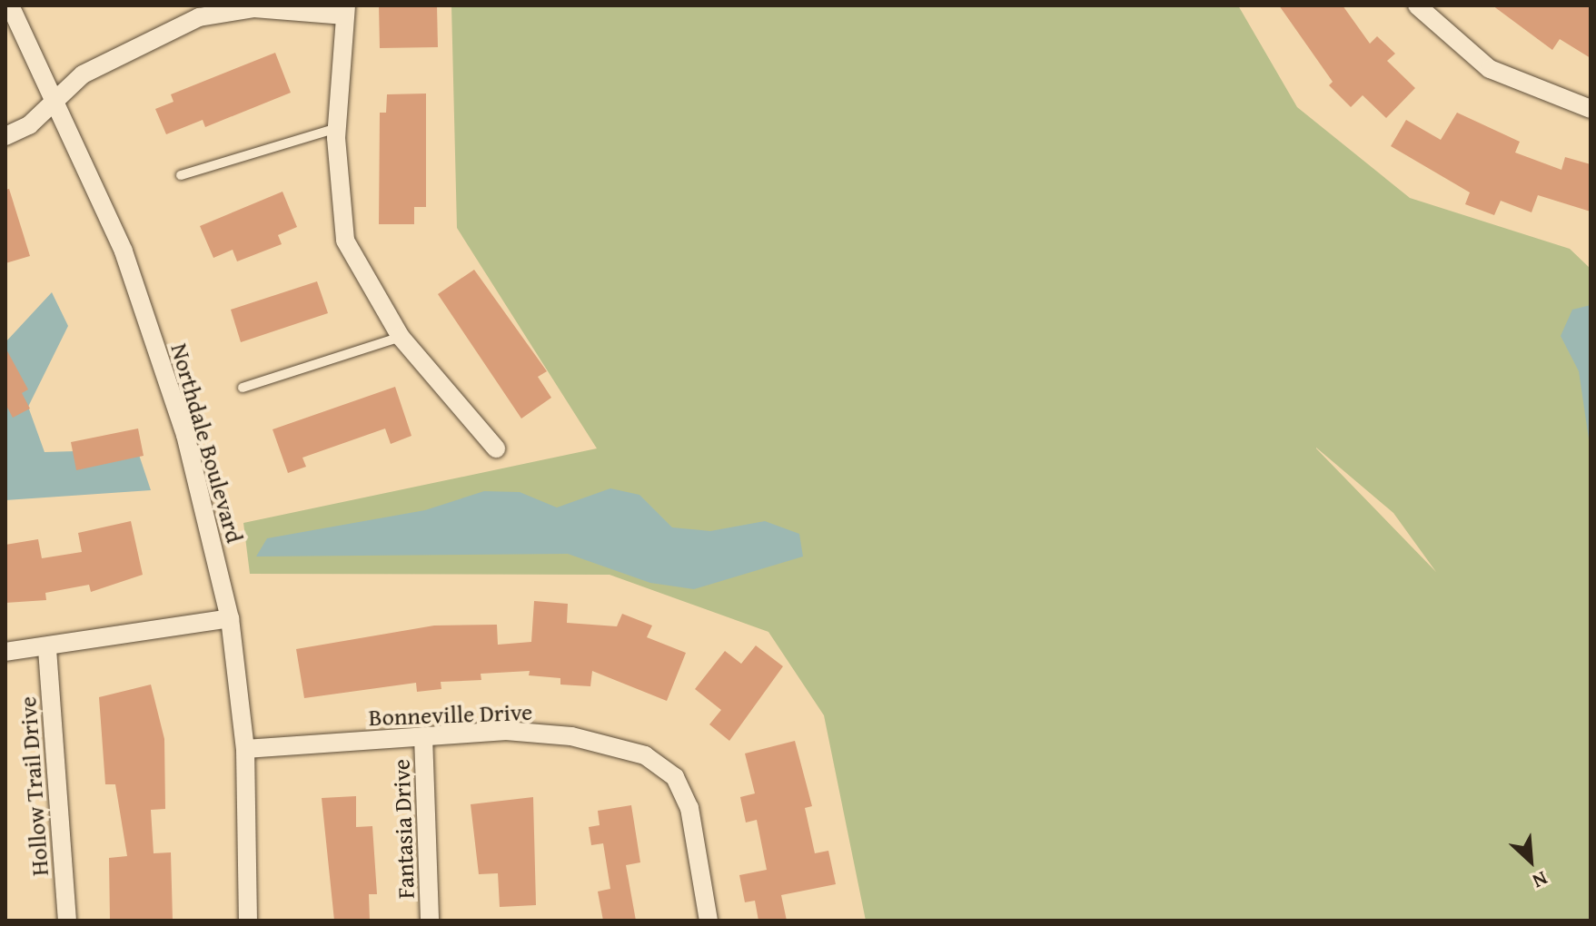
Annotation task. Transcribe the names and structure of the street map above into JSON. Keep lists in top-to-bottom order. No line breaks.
{"streets":{"street":["Northdale Boulevard","Bonneville Drive","Hollow Trail Drive","Fantasia Drive"]},"crossings":[["Northdale Boulevard","Bonneville Drive"],["Bonneville Drive","Fantasia Drive"]],"north":"bottom right"}
